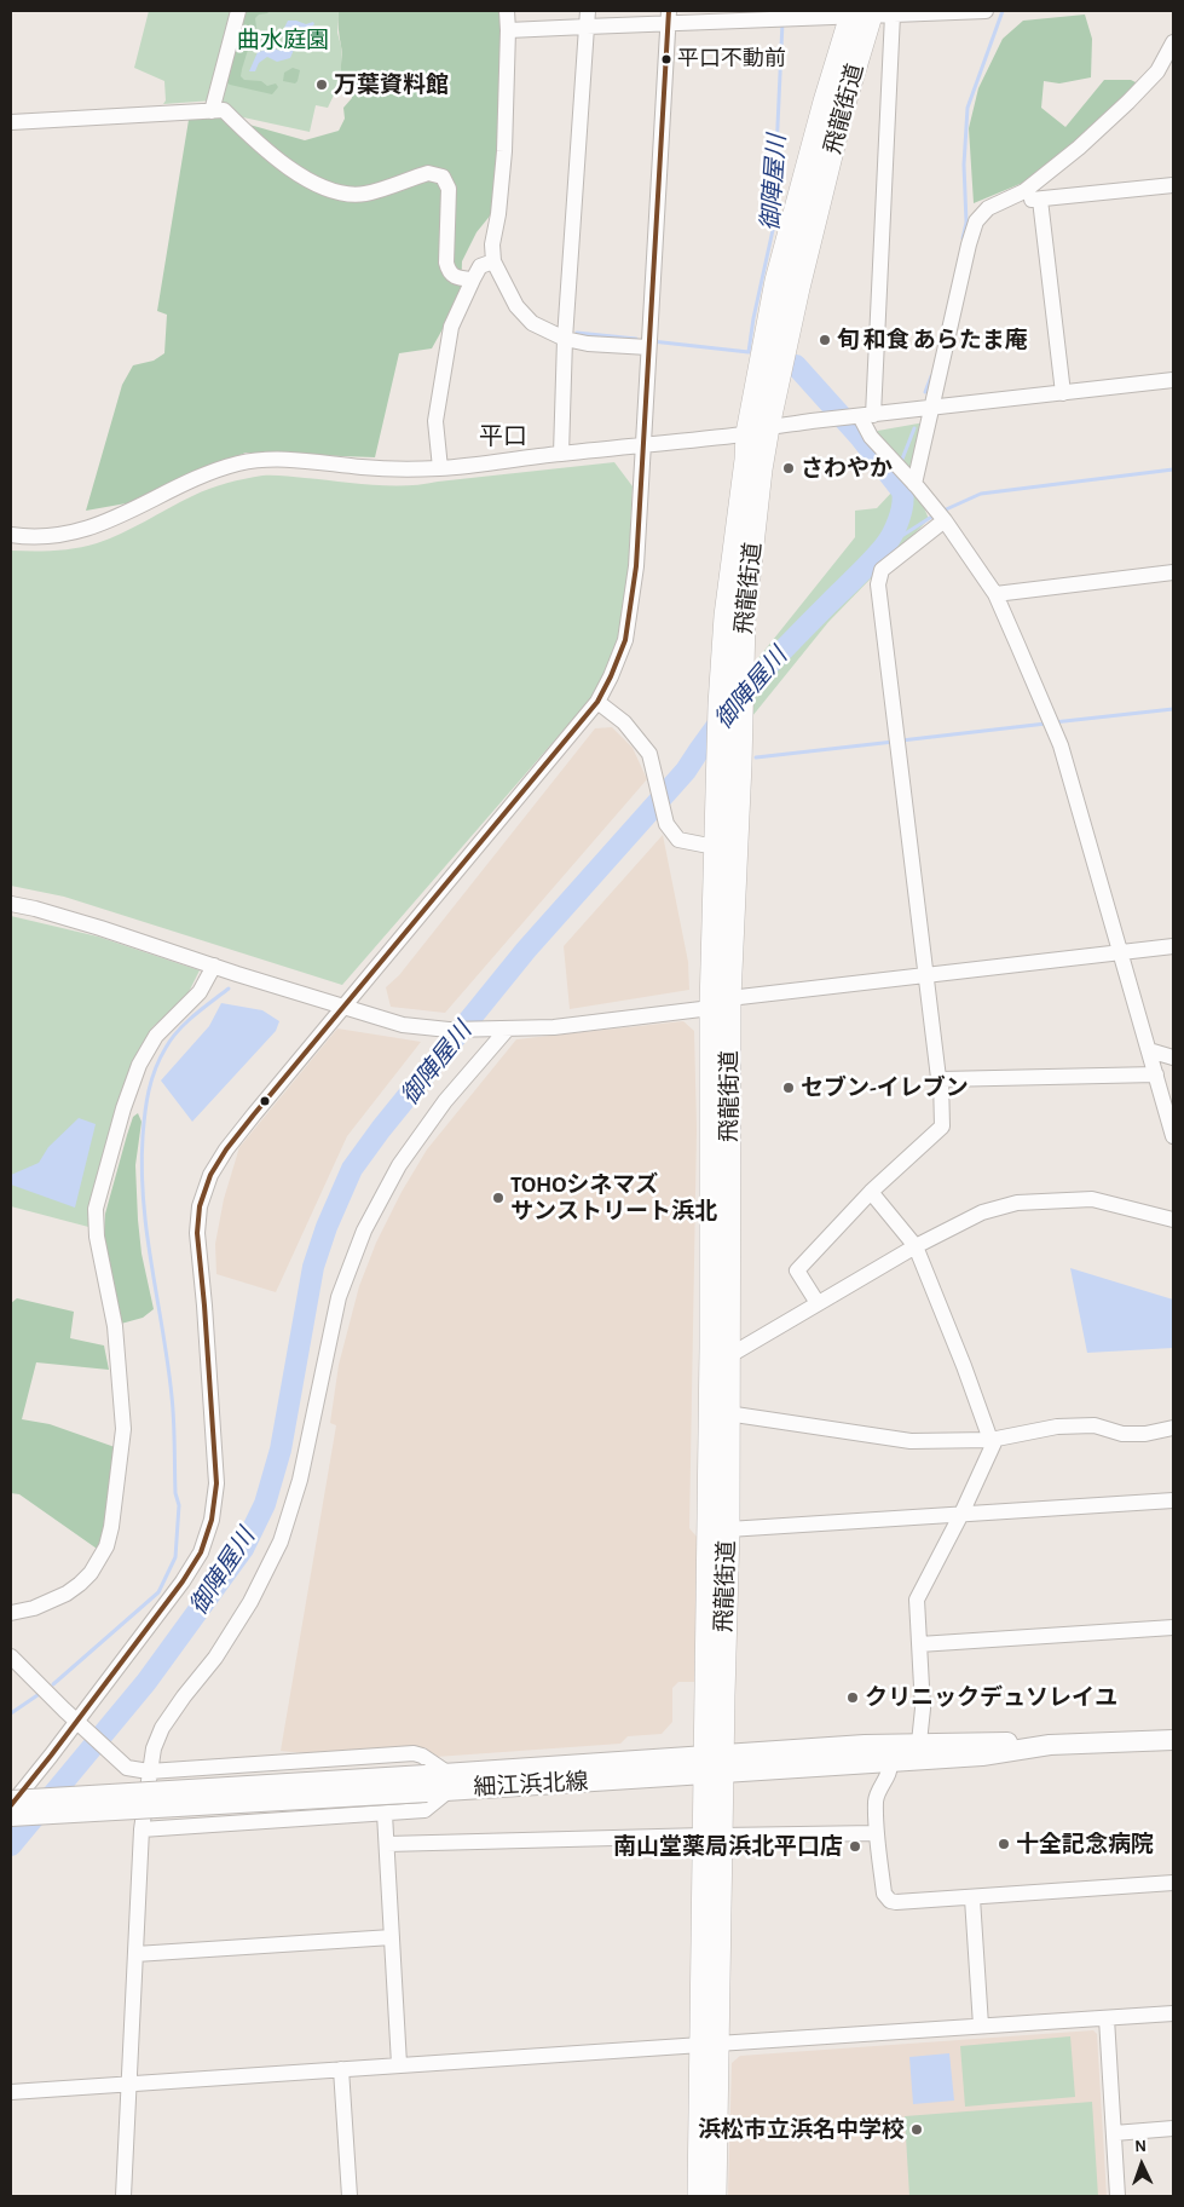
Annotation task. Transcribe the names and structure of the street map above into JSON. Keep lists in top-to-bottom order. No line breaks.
{"streets":{"highway":["飛龍街道"],"main road":["細江浜北線"]},"crossings":[["飛龍街道","細江浜北線"]],"districts":["平口"],"water":["御陣屋川"],"parks":["曲水庭園"],"places":["平口不動前","万葉資料館","旬 和食 あらたま庵","さわやか","セブン-イレブン","TOHOシネマズ サンストリート浜北","クリニックデュソレイユ","十全記念病院","南山堂薬局浜北平口店","浜松市立浜名中学校"],"north":"top"}
